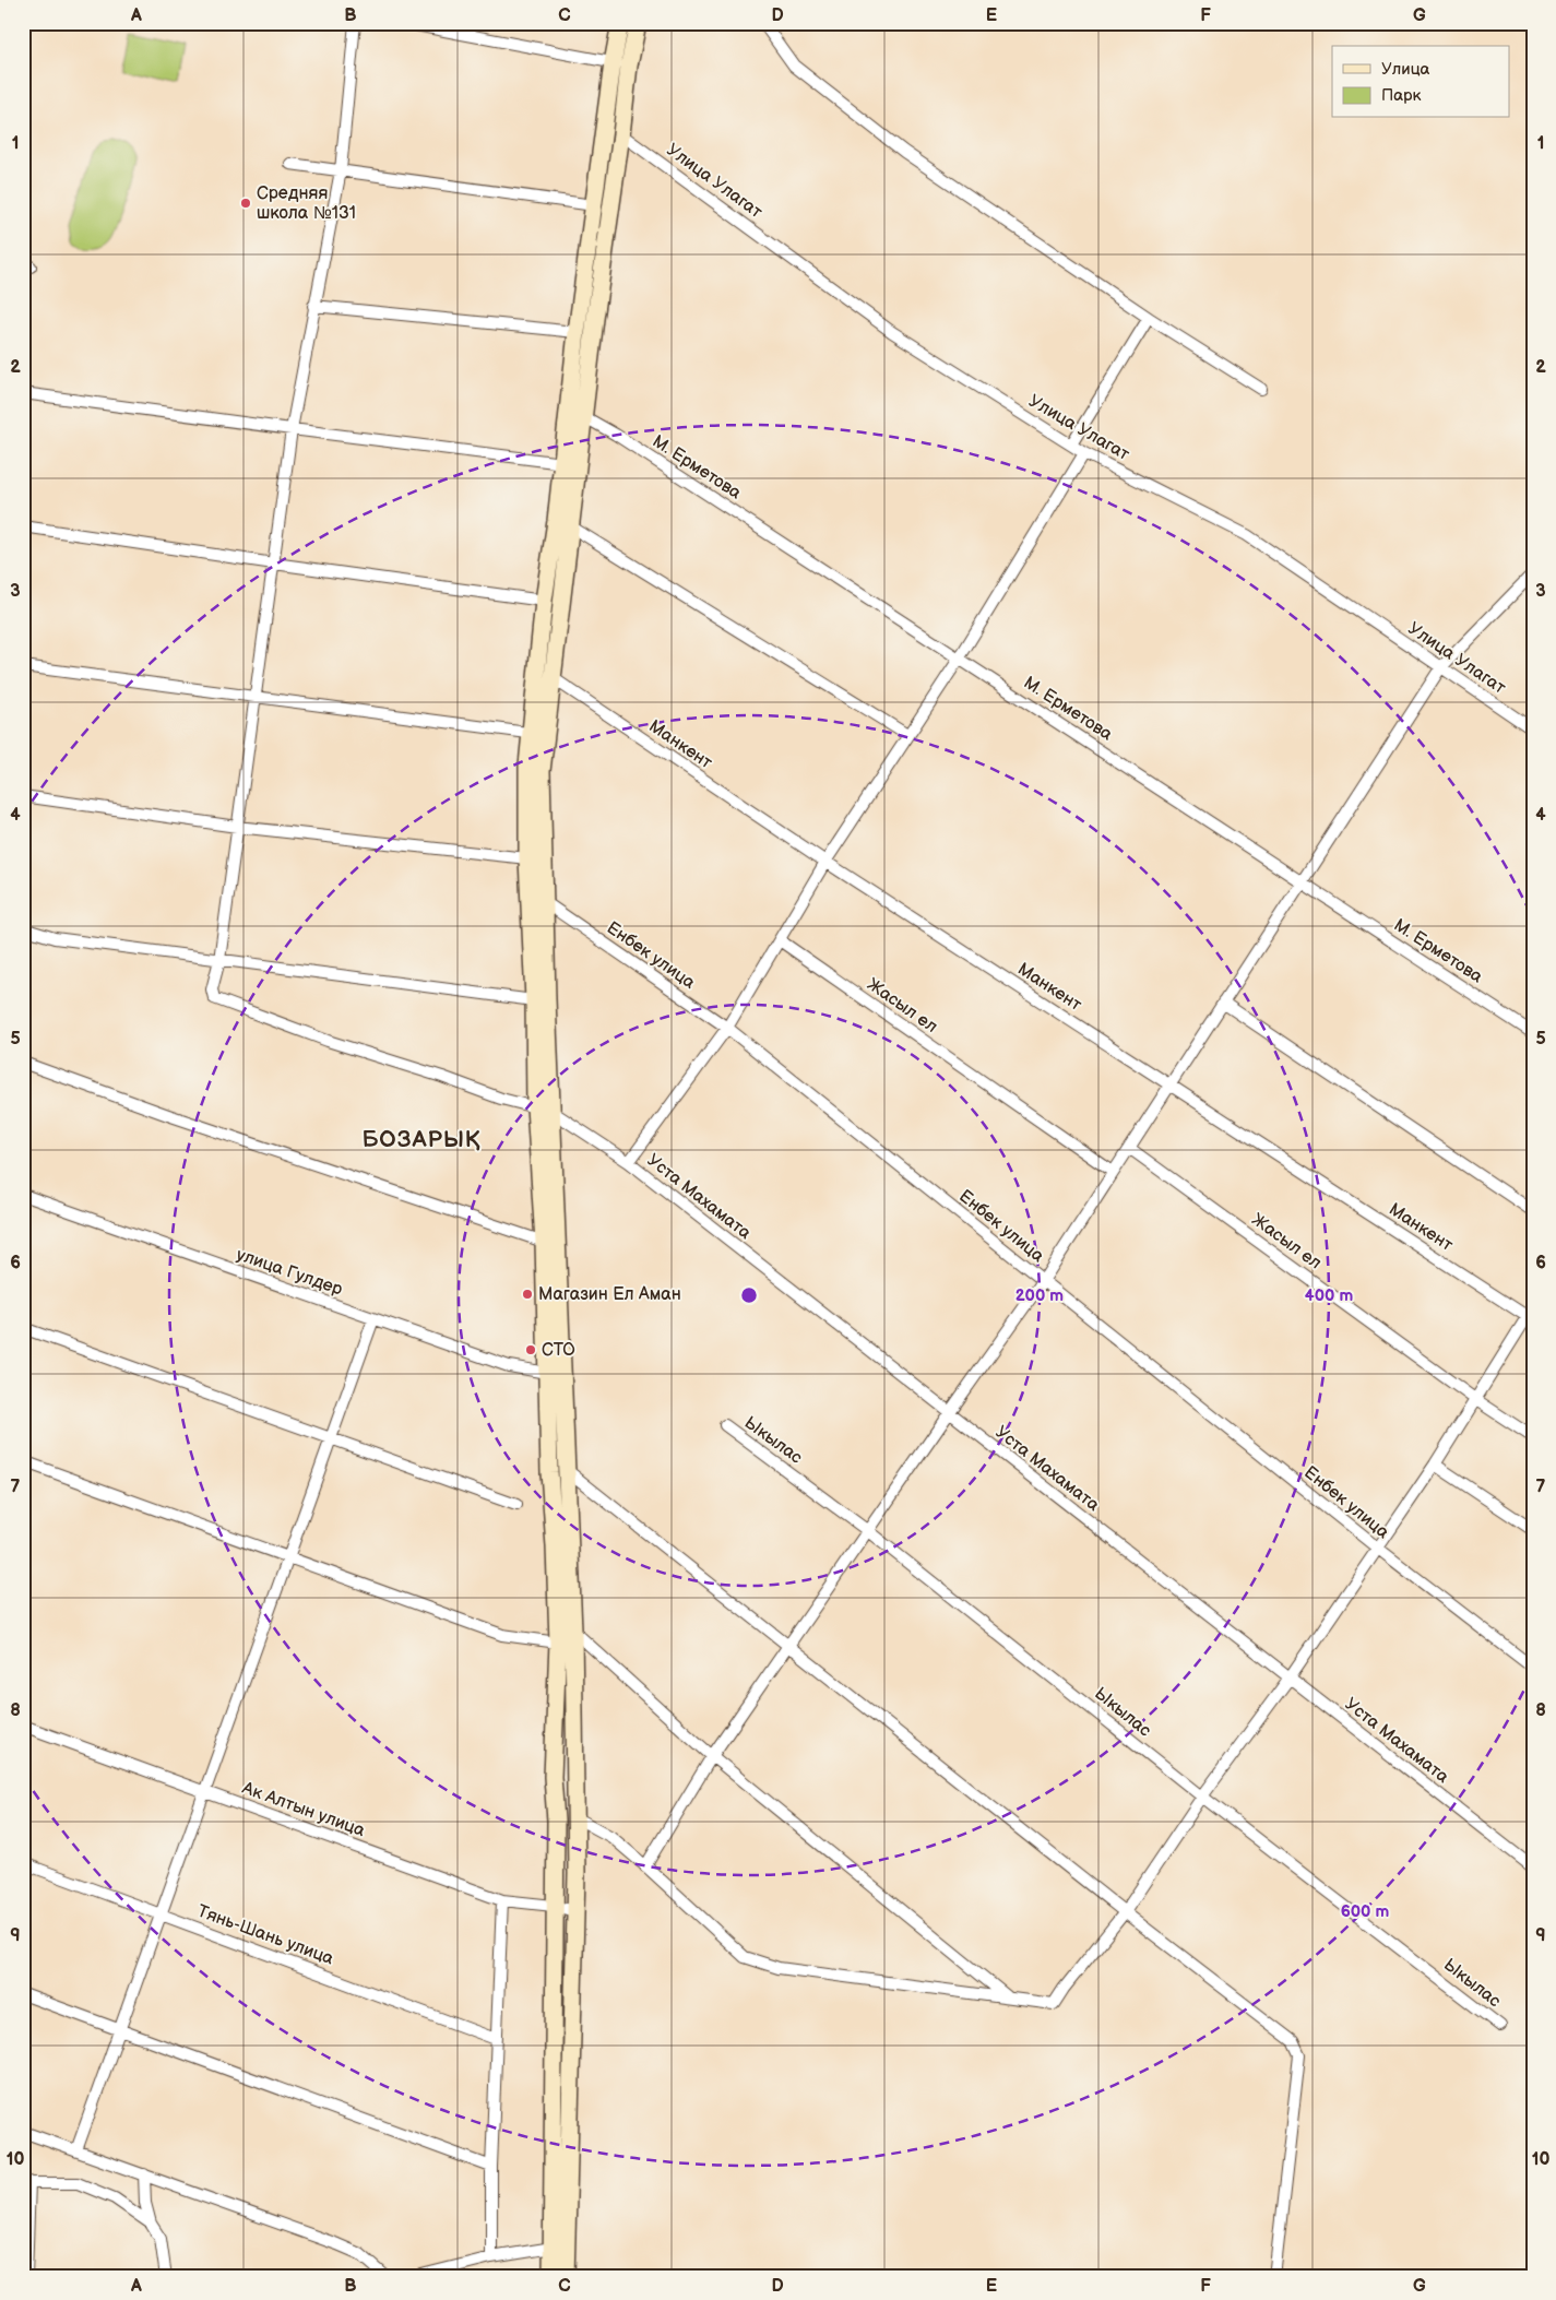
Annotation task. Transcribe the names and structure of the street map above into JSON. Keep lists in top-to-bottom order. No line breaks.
{"streets":{"street":["Улица Улагат","М. Ерметова","Манкент","Енбек улица","Жасыл ел","Уста Махамата","улица Гулдер","Ыкылас","Ак Алтын улица","Тянь-Шань улица"]},"districts":["БОЗАРЫҚ"],"places":["Средняя школа №131","Магазин Ел Аман","СТО"],"legend":["Улица","Парк"],"grid":{"columns":["A","B","C","D","E","F","G"],"rows":["1","2","3","4","5","6","7","8","9","10"]},"rings":["200 m","400 m","600 m"]}
